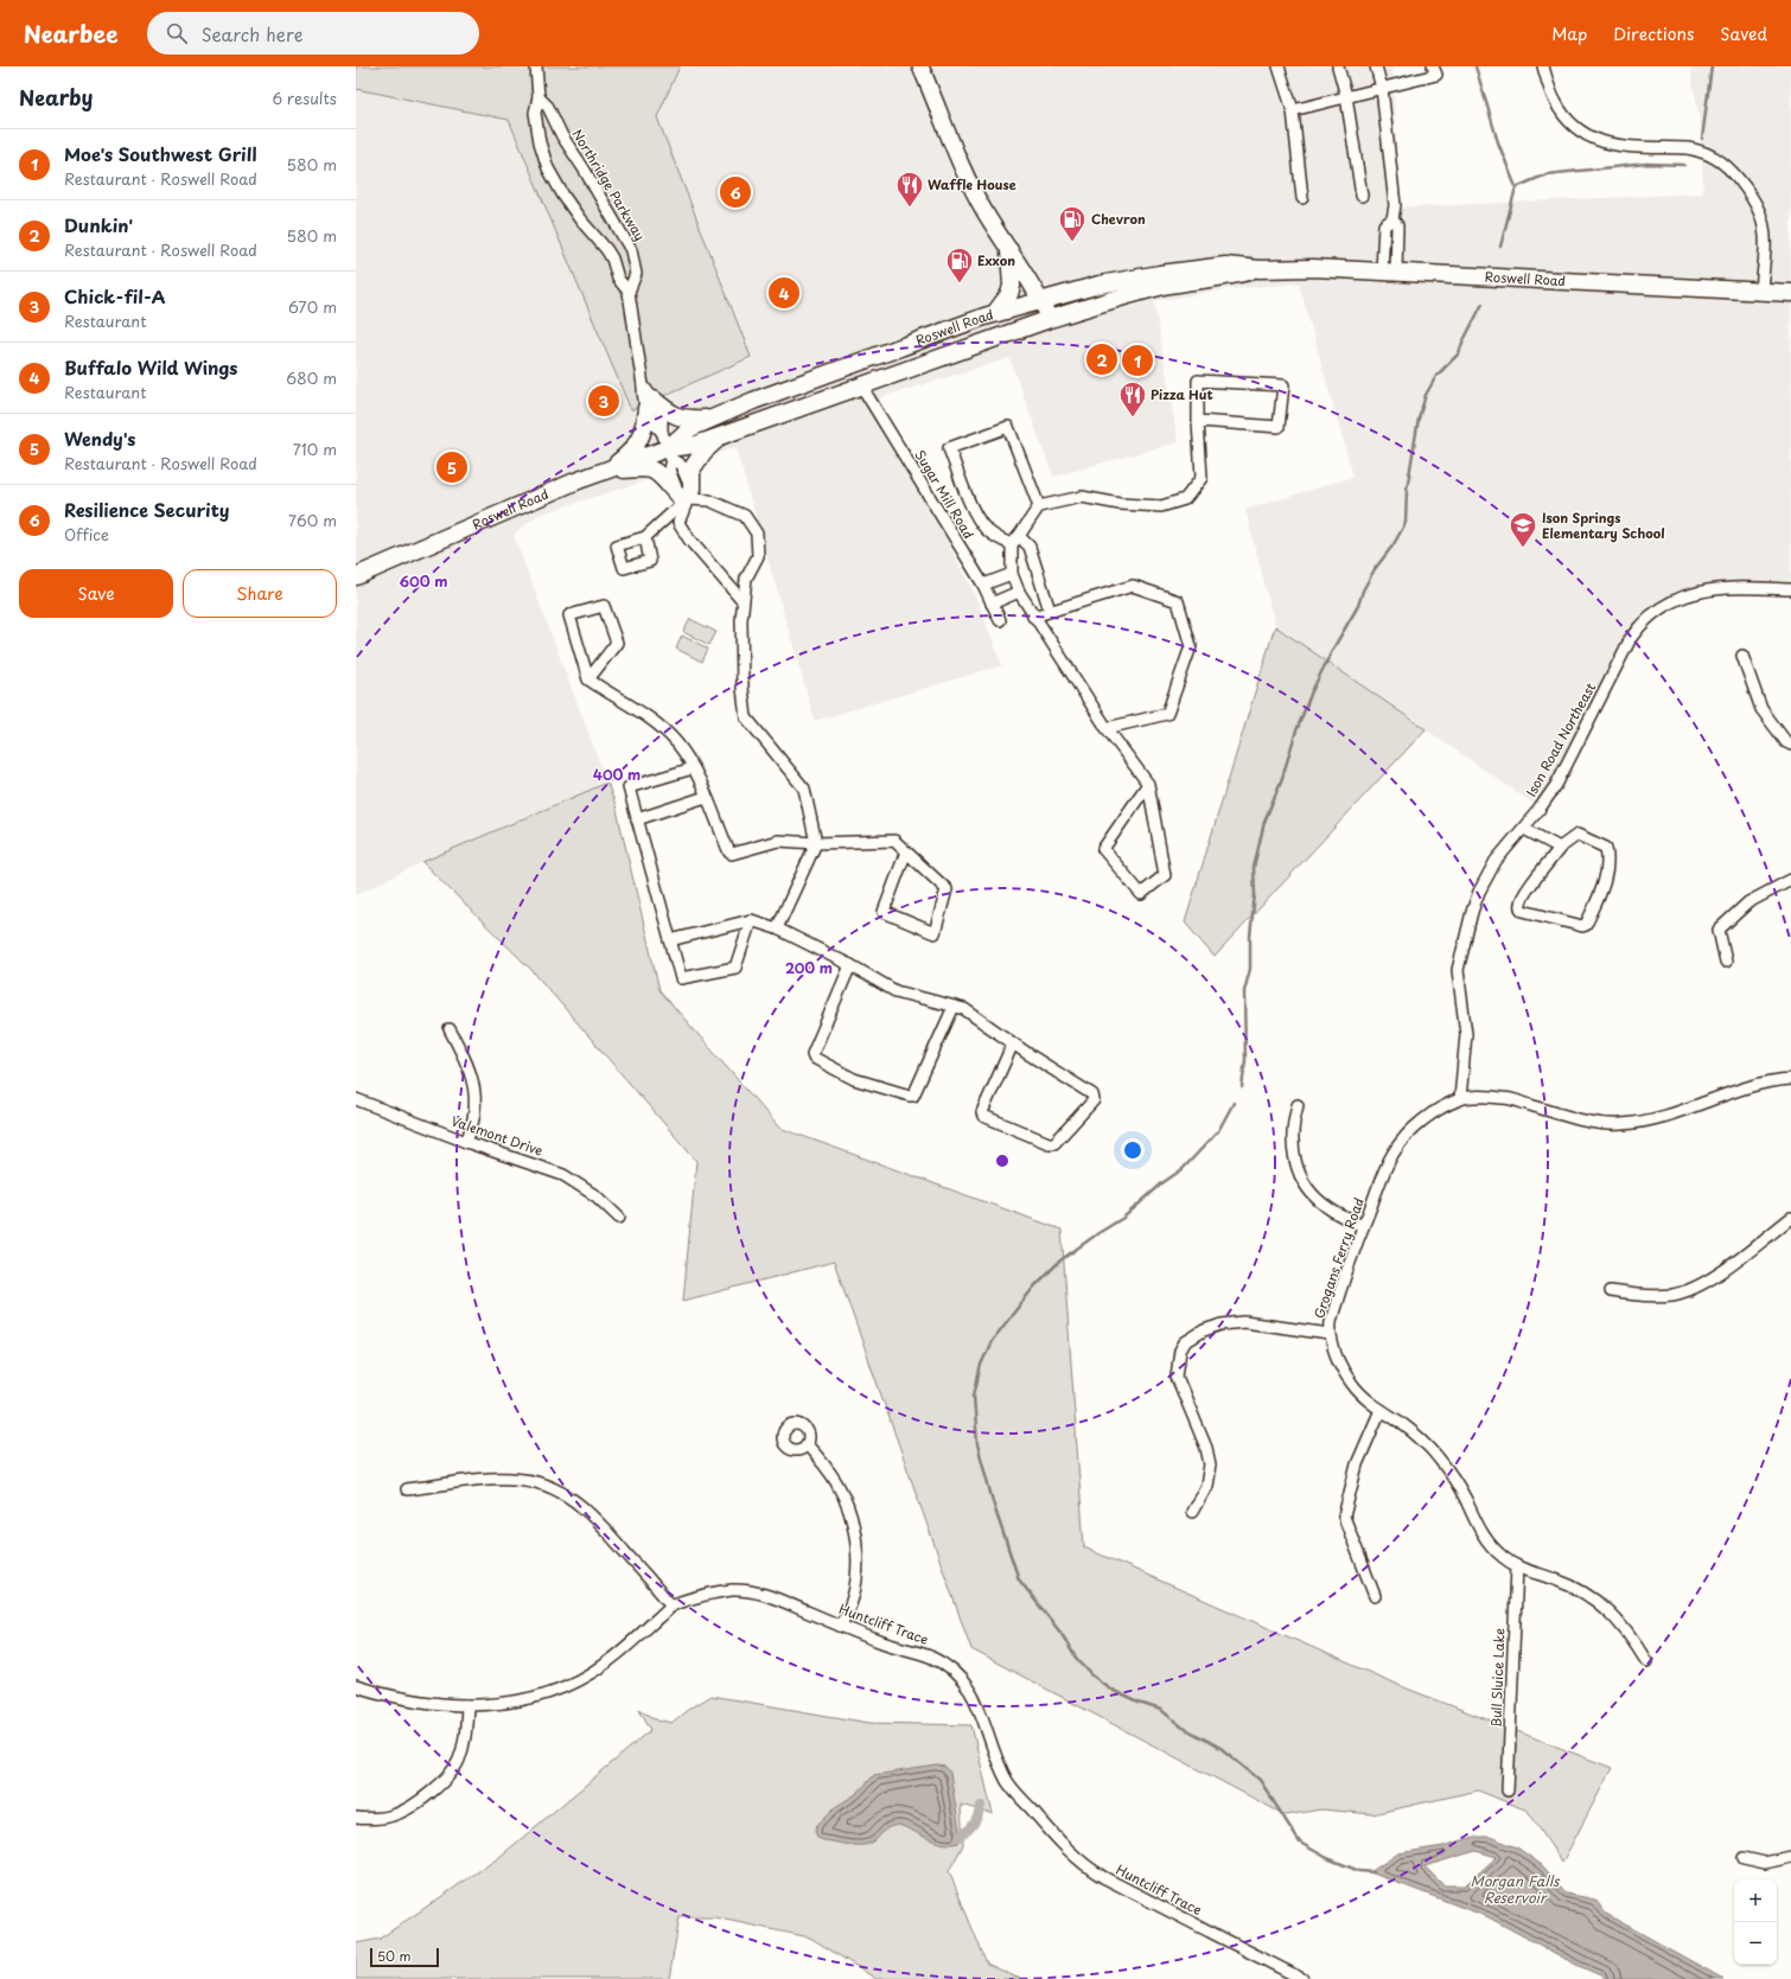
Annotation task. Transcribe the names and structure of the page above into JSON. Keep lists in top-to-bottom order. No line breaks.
{"streets":{"main road":["Roswell Road"],"street":["Northridge Parkway","Sugar Mill Road","Ison Road Northeast","Valemont Drive","Grogans Ferry Road","Huntcliff Trace","Bull Sluice Lake"]},"crossings":[["Northridge Parkway","Roswell Road"],["Roswell Road","Sugar Mill Road"],["Ison Road Northeast","Grogans Ferry Road"],["Grogans Ferry Road","Bull Sluice Lake"]],"water":["Morgan Falls Reservoir"],"places":{"restaurant":["Waffle House","Pizza Hut"],"fuel station":["Chevron","Exxon"],"school or university":["Ison Springs Elementary School"]},"scale_bar":"50 m","page":{"header":"Nearbee","search":"Search here","nav":["Map","Directions","Saved"],"heading":["Nearby","6 results"],"list":[{"mark":"1","name":"Moe's Southwest Grill","note":"Restaurant · Roswell Road","value":"580 m"},{"mark":"2","name":"Dunkin'","note":"Restaurant · Roswell Road","value":"580 m"},{"mark":"3","name":"Chick-fil-A","note":"Restaurant","value":"670 m"},{"mark":"4","name":"Buffalo Wild Wings","note":"Restaurant","value":"680 m"},{"mark":"5","name":"Wendy's","note":"Restaurant · Roswell Road","value":"710 m"},{"mark":"6","name":"Resilience Security","note":"Office","value":"760 m"}],"pins":["6","4","2","1","3","5"],"buttons":["Save","Share"],"map_buttons":["+","−"],"scale":"50 m"},"rings":["600 m","400 m","200 m"]}
